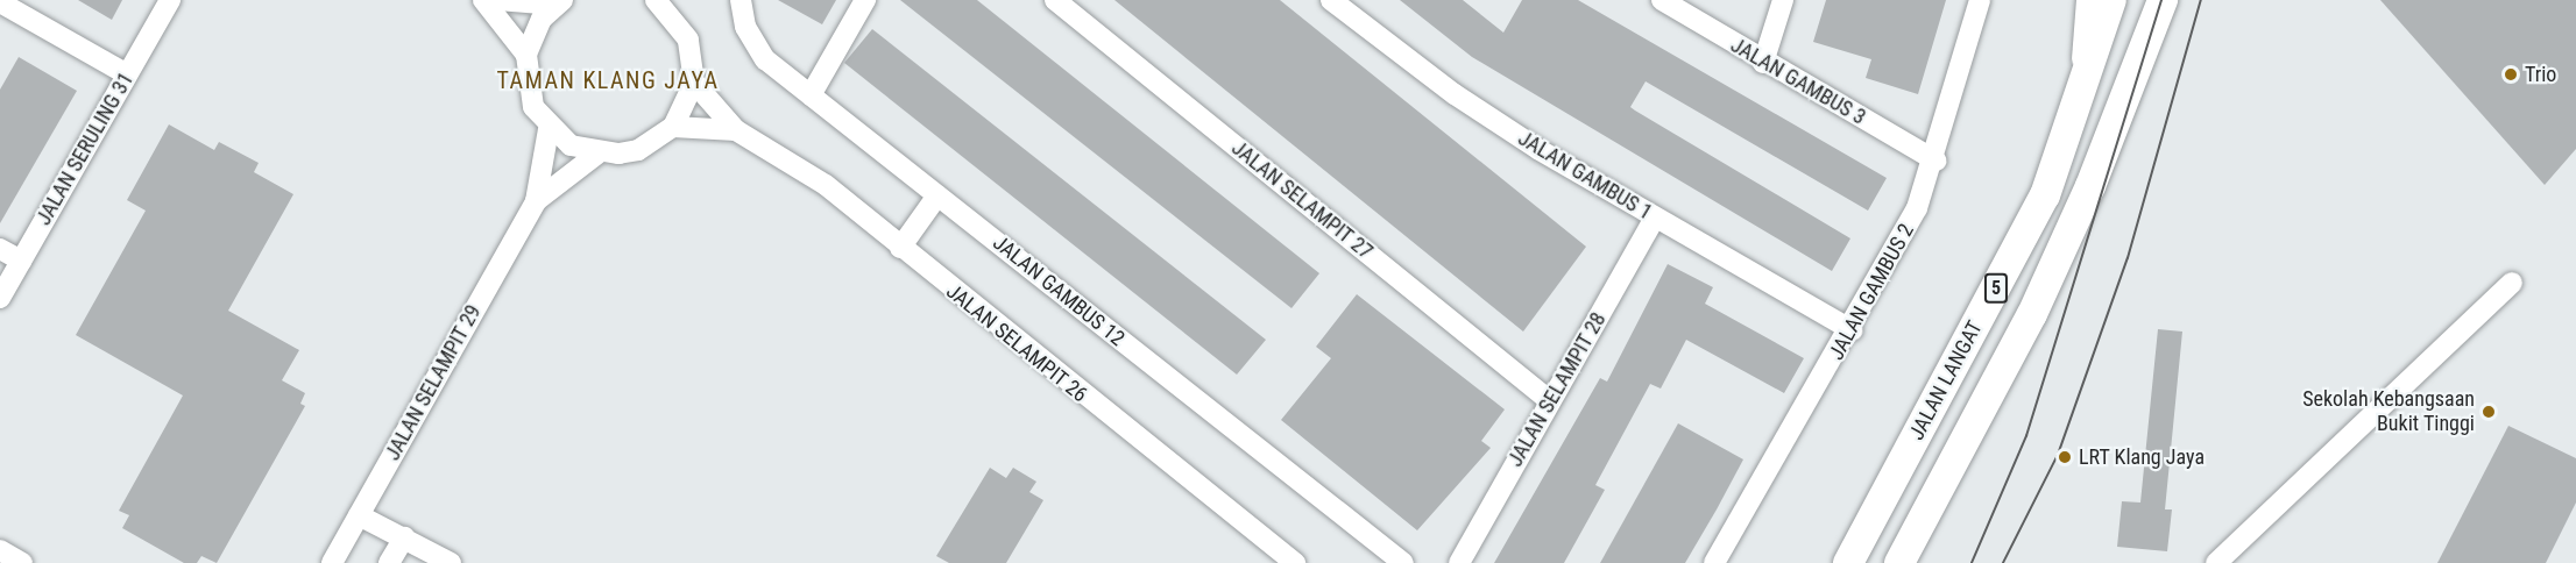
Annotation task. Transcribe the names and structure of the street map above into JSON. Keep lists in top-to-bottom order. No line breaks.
{"streets":{"highway":["5","JALAN LANGAT"],"street":["JALAN GAMBUS 3","JALAN SERULING 31","JALAN GAMBUS 1","JALAN SELAMPIT 27","JALAN GAMBUS 12","JALAN GAMBUS 2","JALAN SELAMPIT 26","JALAN SELAMPIT 29","JALAN SELAMPIT 28"]},"crossings":[["JALAN GAMBUS 3","JALAN GAMBUS 2"],["JALAN GAMBUS 1","JALAN GAMBUS 2"],["JALAN GAMBUS 1","JALAN SELAMPIT 28"],["JALAN SELAMPIT 27","JALAN SELAMPIT 28"]],"districts":["TAMAN KLANG JAYA"],"places":["Trio","Sekolah Kebangsaan Bukit Tinggi","LRT Klang Jaya"]}
